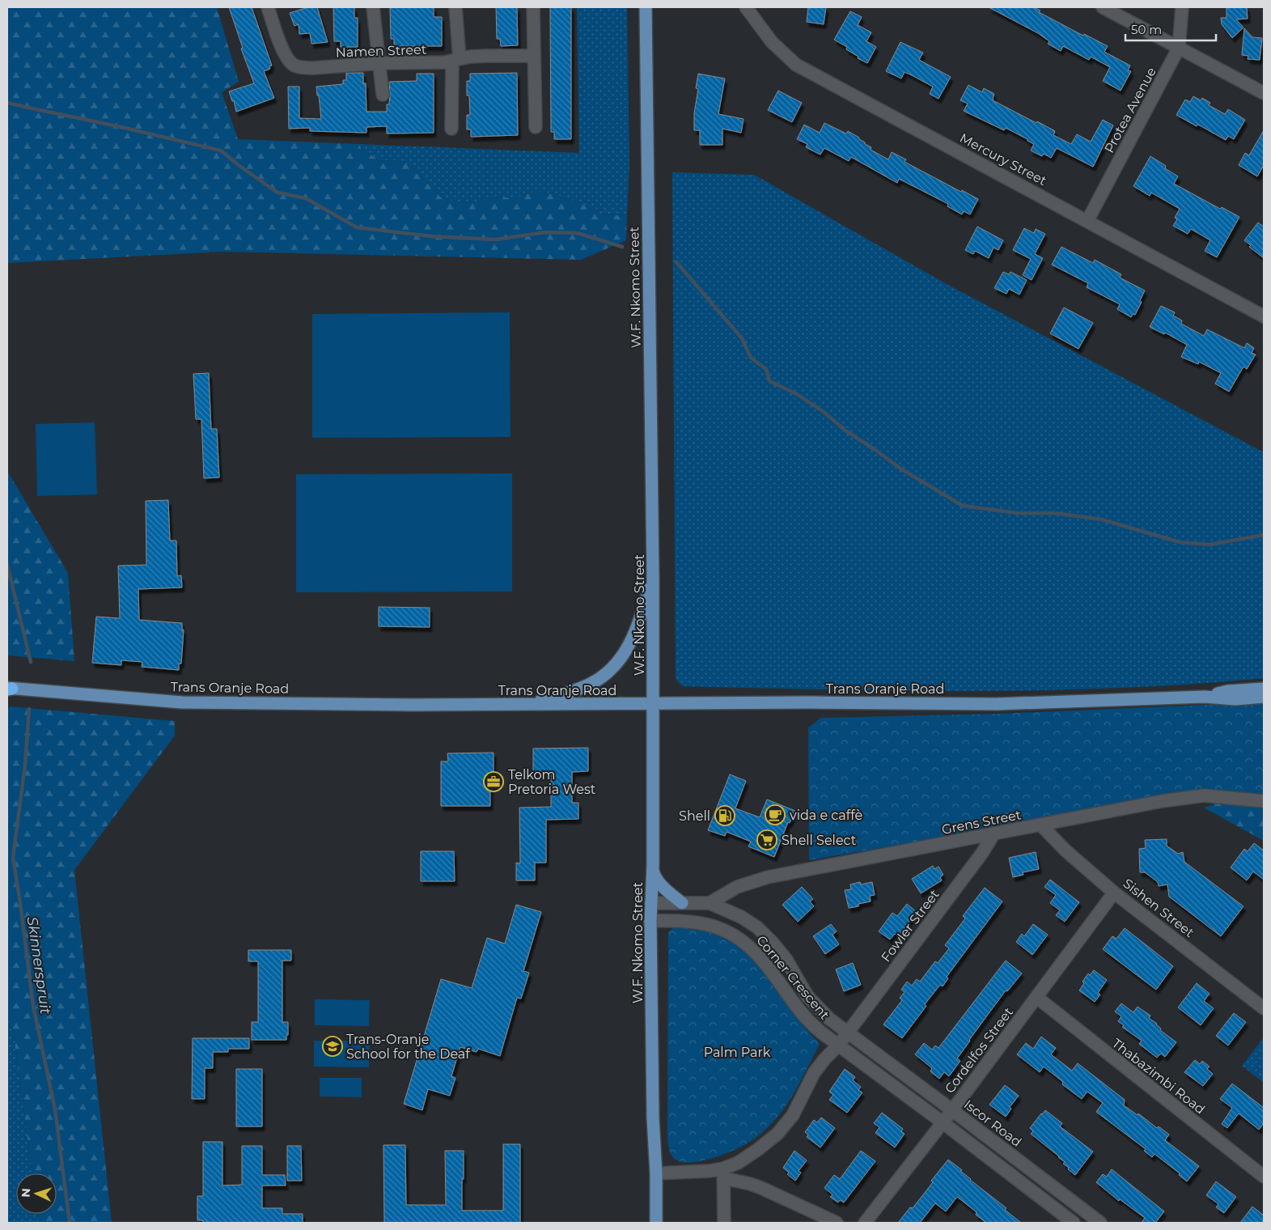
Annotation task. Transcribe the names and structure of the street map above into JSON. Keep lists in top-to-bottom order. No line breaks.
{"streets":{"main road":["W.F. Nkomo Street","Trans Oranje Road"],"street":["Namen Street","Protea Avenue","Mercury Street","Grens Street","Sishen Street","Fowler Street","Corner Crescent","Cordelfos Street","Thabazimbi Road","Iscor Road"]},"crossings":[["Protea Avenue","Mercury Street"],["W.F. Nkomo Street","Trans Oranje Road"],["W.F. Nkomo Street","Corner Crescent"],["Grens Street","Sishen Street"],["Grens Street","Fowler Street"],["Grens Street","Corner Crescent"],["Sishen Street","Cordelfos Street"],["Fowler Street","Corner Crescent"],["Fowler Street","Iscor Road"],["Corner Crescent","Iscor Road"],["Cordelfos Street","Thabazimbi Road"],["Cordelfos Street","Iscor Road"]],"water":["Skinnerspruit"],"parks":["Palm Park"],"places":{"office":["Telkom Pretoria West"],"cafe":["vida e caffè"],"fuel station":["Shell"],"supermarket":["Shell Select"],"school or university":["Trans-Oranje School for the Deaf"]},"scale_bar":"50 m","north":"left"}
